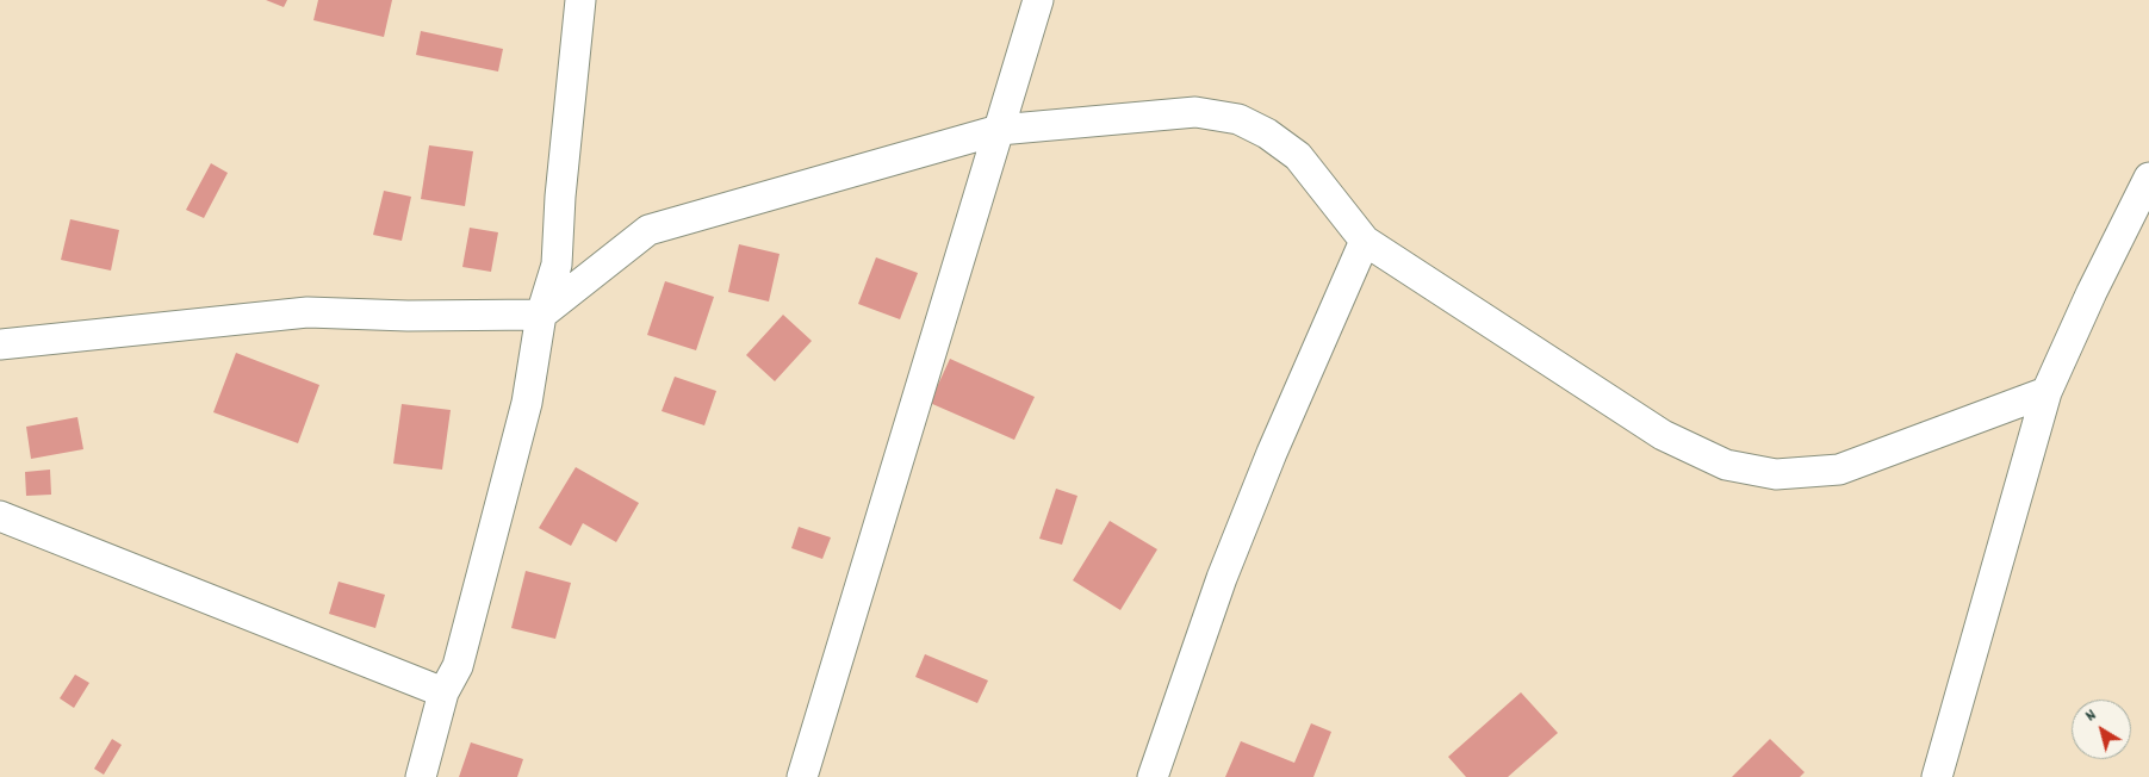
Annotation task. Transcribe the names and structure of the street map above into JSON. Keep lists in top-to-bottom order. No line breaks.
{"north":"top left"}
